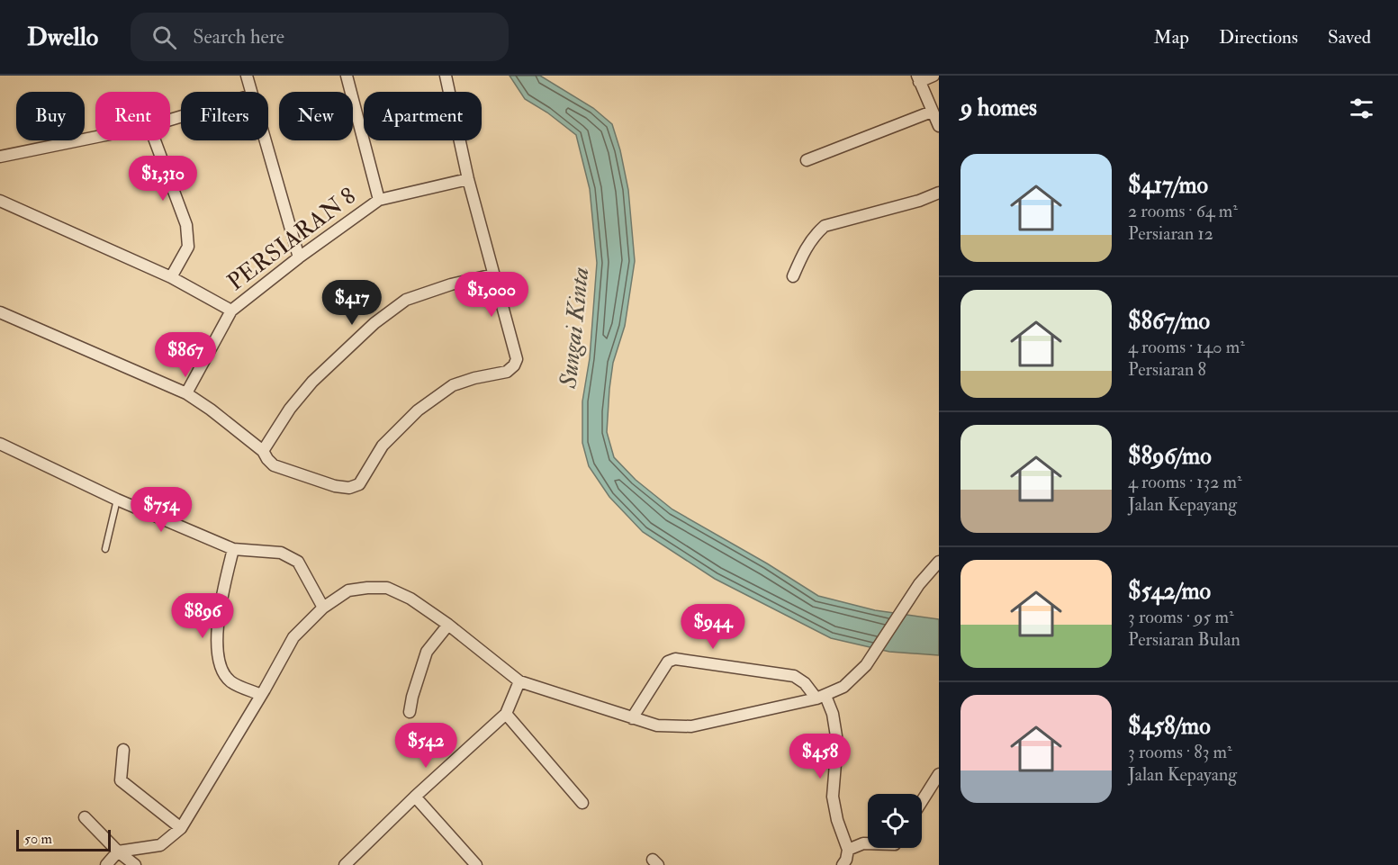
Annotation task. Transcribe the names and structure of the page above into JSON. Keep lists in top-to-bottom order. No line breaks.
{"streets":{"street":["PERSIARAN 8"]},"water":["Sungai Kinta"],"scale_bar":"50 m","page":{"header":"Dwello","search":"Search here","nav":["Map","Directions","Saved"],"heading":"9 homes","chip":["Buy","Rent","Filters","New","Apartment"],"list":[{"name":"$417/mo","note":"2 rooms · 64 m² · Persiaran 12"},{"name":"$867/mo","note":"4 rooms · 140 m² · Persiaran 8"},{"name":"$896/mo","note":"4 rooms · 132 m² · Jalan Kepayang"},{"name":"$542/mo","note":"3 rooms · 95 m² · Persiaran Bulan"},{"name":"$458/mo","note":"3 rooms · 83 m² · Jalan Kepayang"}],"price":["$1,310","$1,000","$417","$867","$754","$896","$944","$542","$458"],"scale":"50 m"}}
